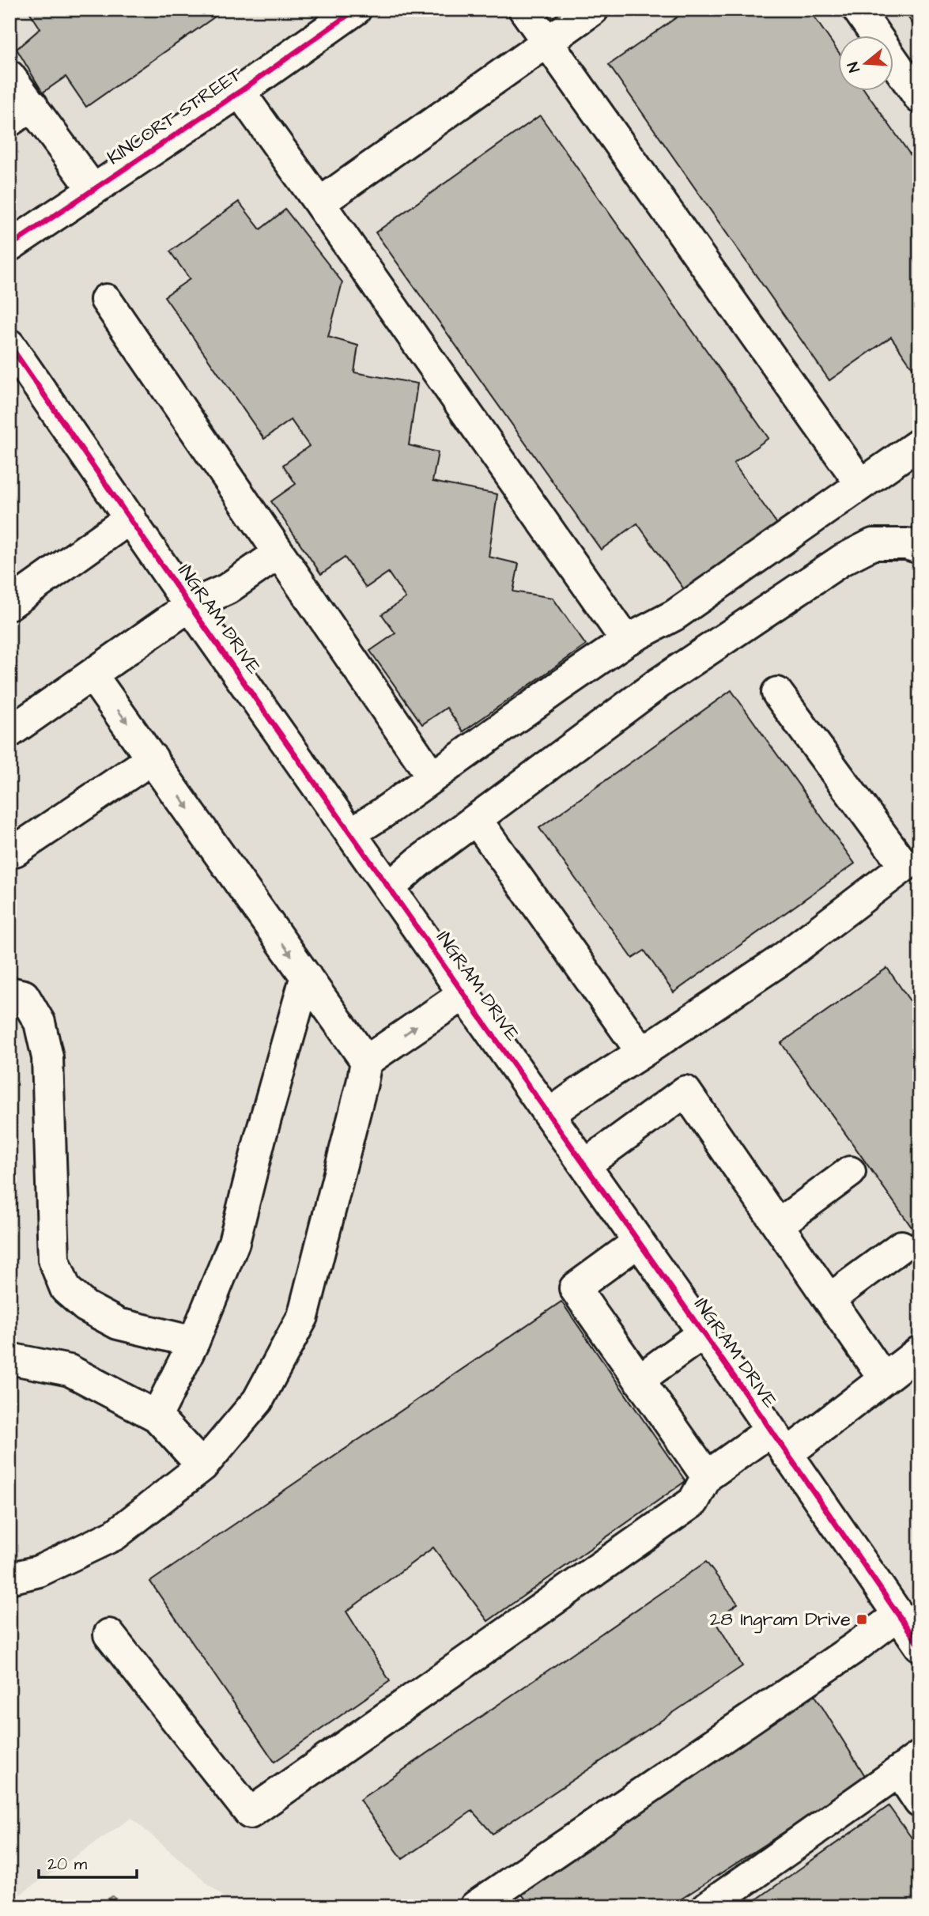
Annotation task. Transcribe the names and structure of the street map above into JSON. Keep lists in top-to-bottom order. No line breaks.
{"streets":{"street":["KINCORT STREET","INGRAM DRIVE"]},"places":{"transit":["28 Ingram Drive"]},"scale_bar":"20 m","north":"left"}
